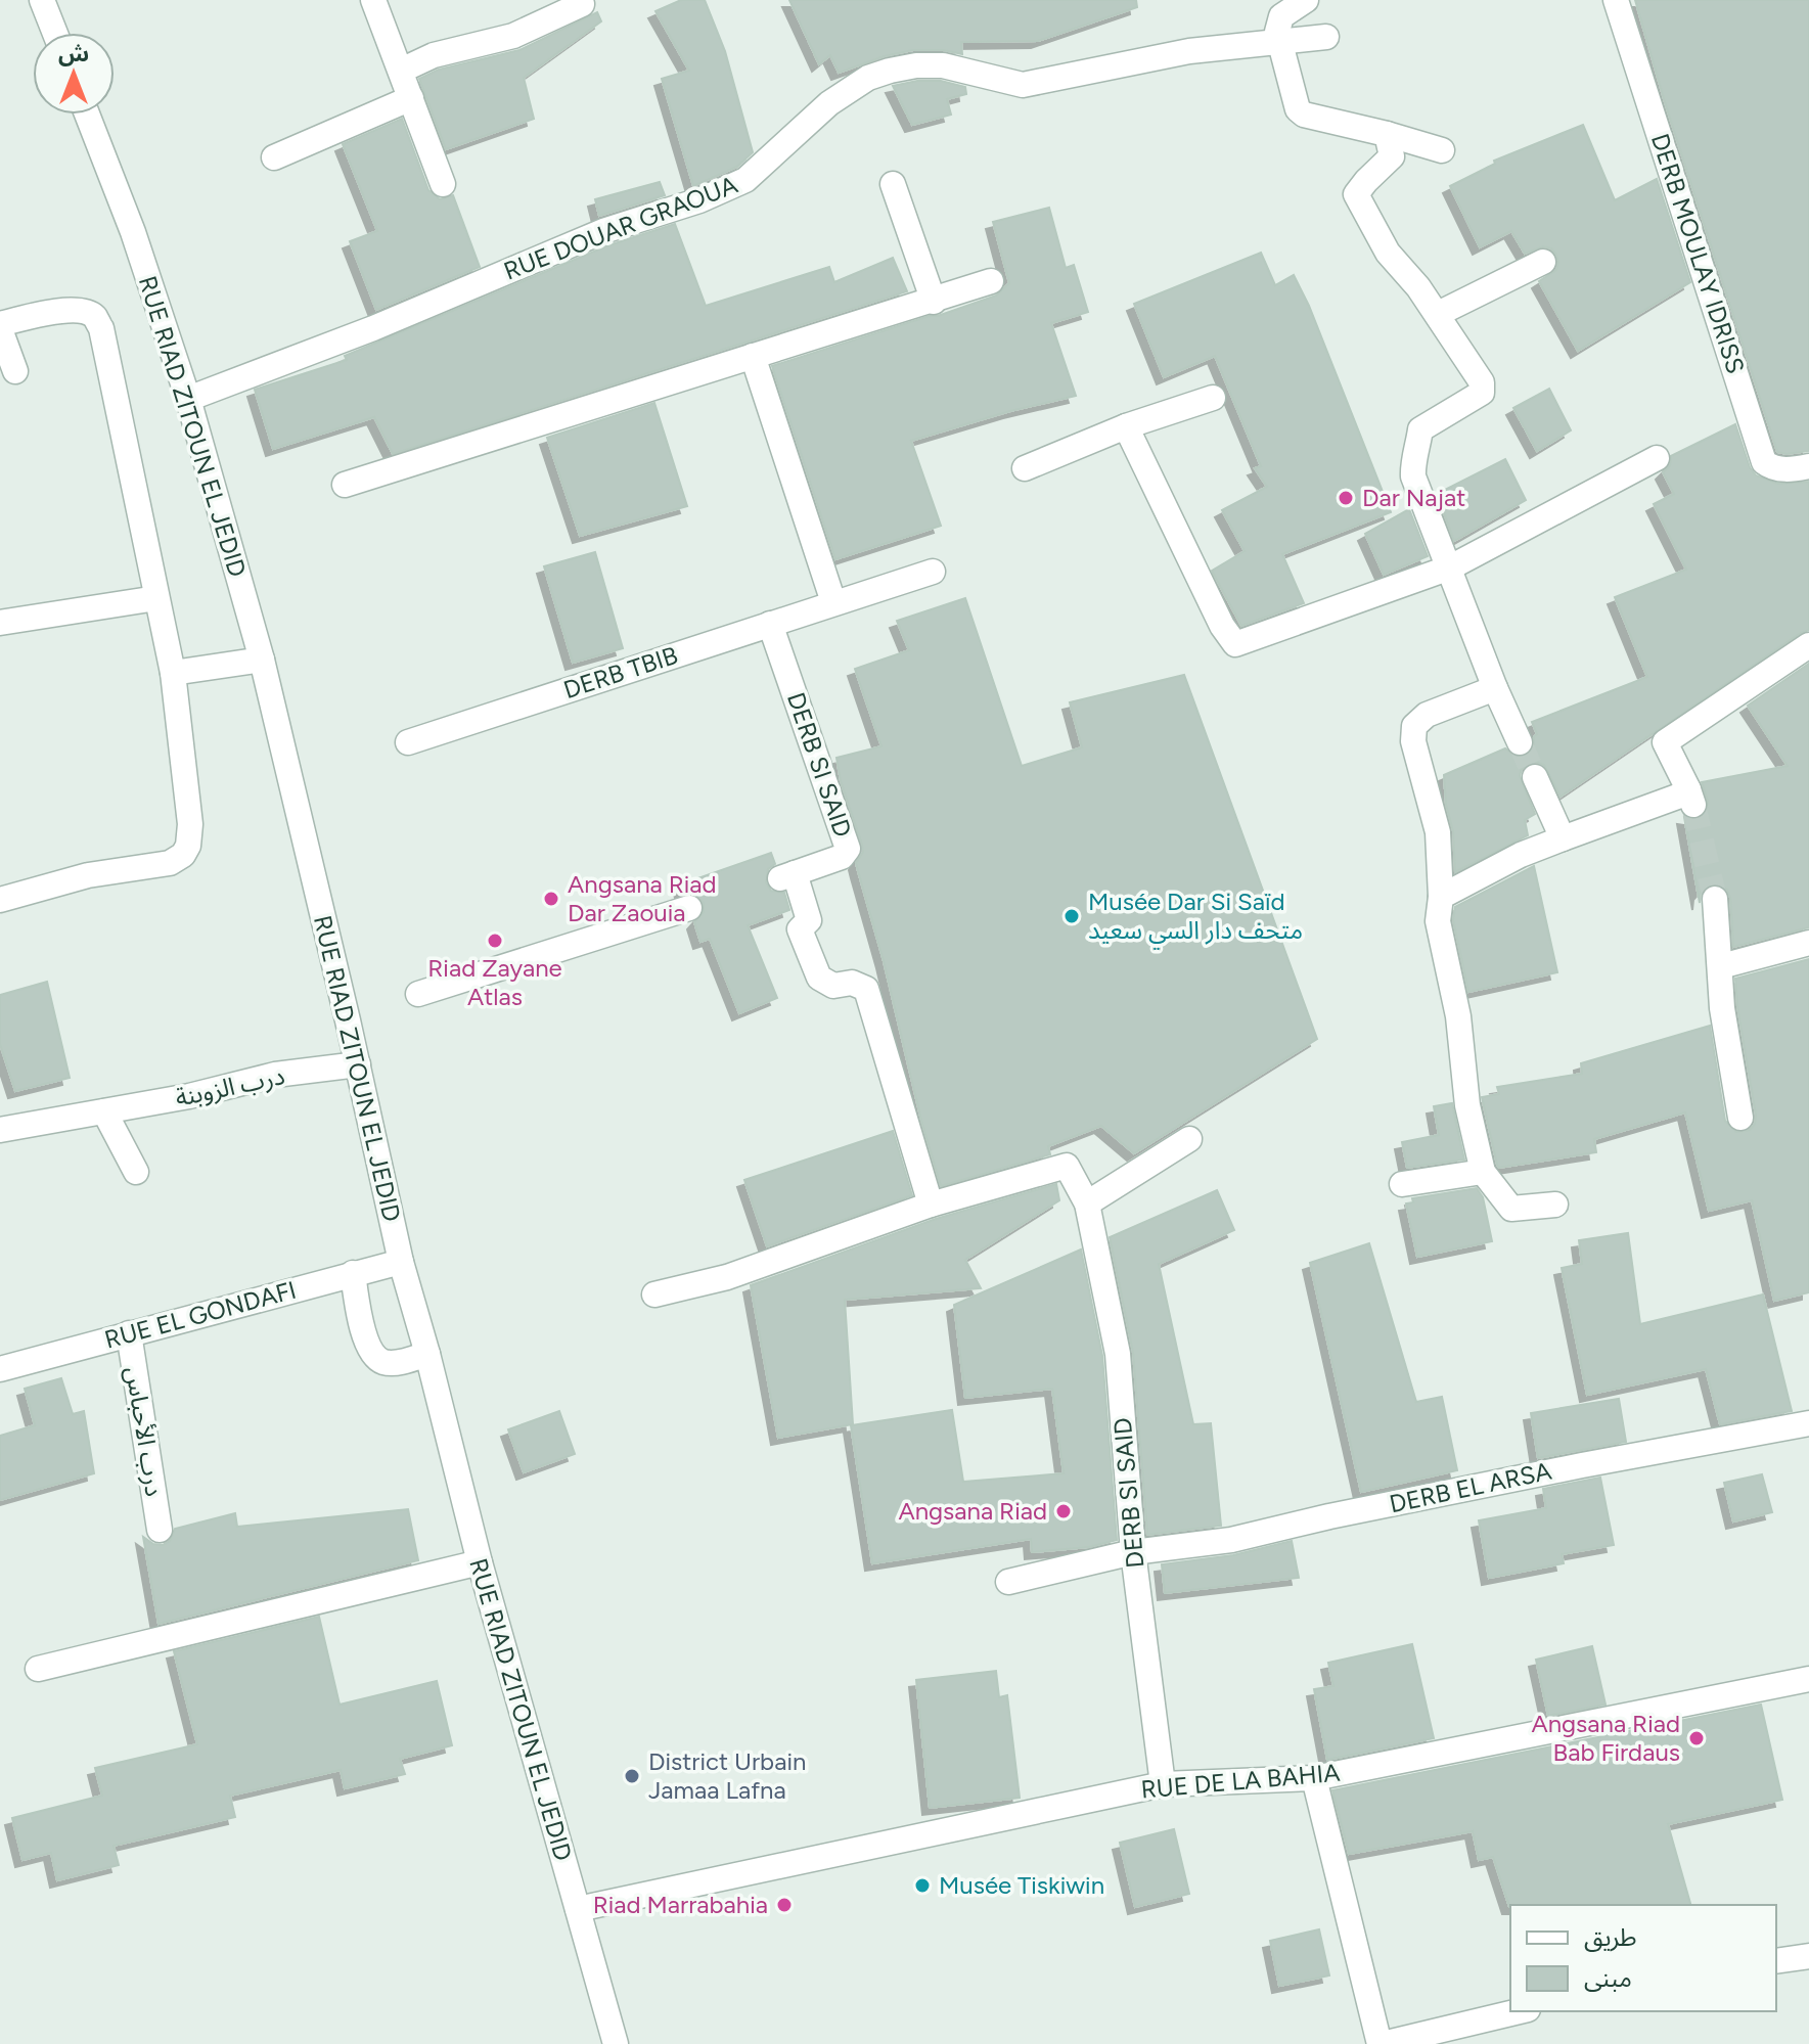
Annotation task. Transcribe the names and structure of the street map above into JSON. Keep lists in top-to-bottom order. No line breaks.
{"streets":{"street":["RUE DOUAR GRAOUA","DERB MOULAY IDRISS","RUE RIAD ZITOUN EL JEDID","DERB TBIB","DERB SI SAID","درب الزوبنة","RUE EL GONDAFI","درب الأحباس","DERB EL ARSA","RUE DE LA BAHIA"]},"crossings":[["RUE DOUAR GRAOUA","RUE RIAD ZITOUN EL JEDID"],["RUE RIAD ZITOUN EL JEDID","درب الزوبنة"],["RUE RIAD ZITOUN EL JEDID","RUE EL GONDAFI"],["RUE RIAD ZITOUN EL JEDID","RUE DE LA BAHIA"],["DERB TBIB","DERB SI SAID"],["DERB SI SAID","DERB EL ARSA"],["DERB SI SAID","RUE DE LA BAHIA"],["RUE EL GONDAFI","درب الأحباس"]],"places":["Dar Najat","Angsana Riad Dar Zaouia","Musée Dar Si Saïd متحف دار السي سعيد","Riad Zayane Atlas","Angsana Riad","Angsana Riad Bab Firdaus","District Urbain Jamaa Lafna","Musée Tiskiwin","Riad Marrabahia"],"legend":["طريق","مبنى"],"north":"top"}
